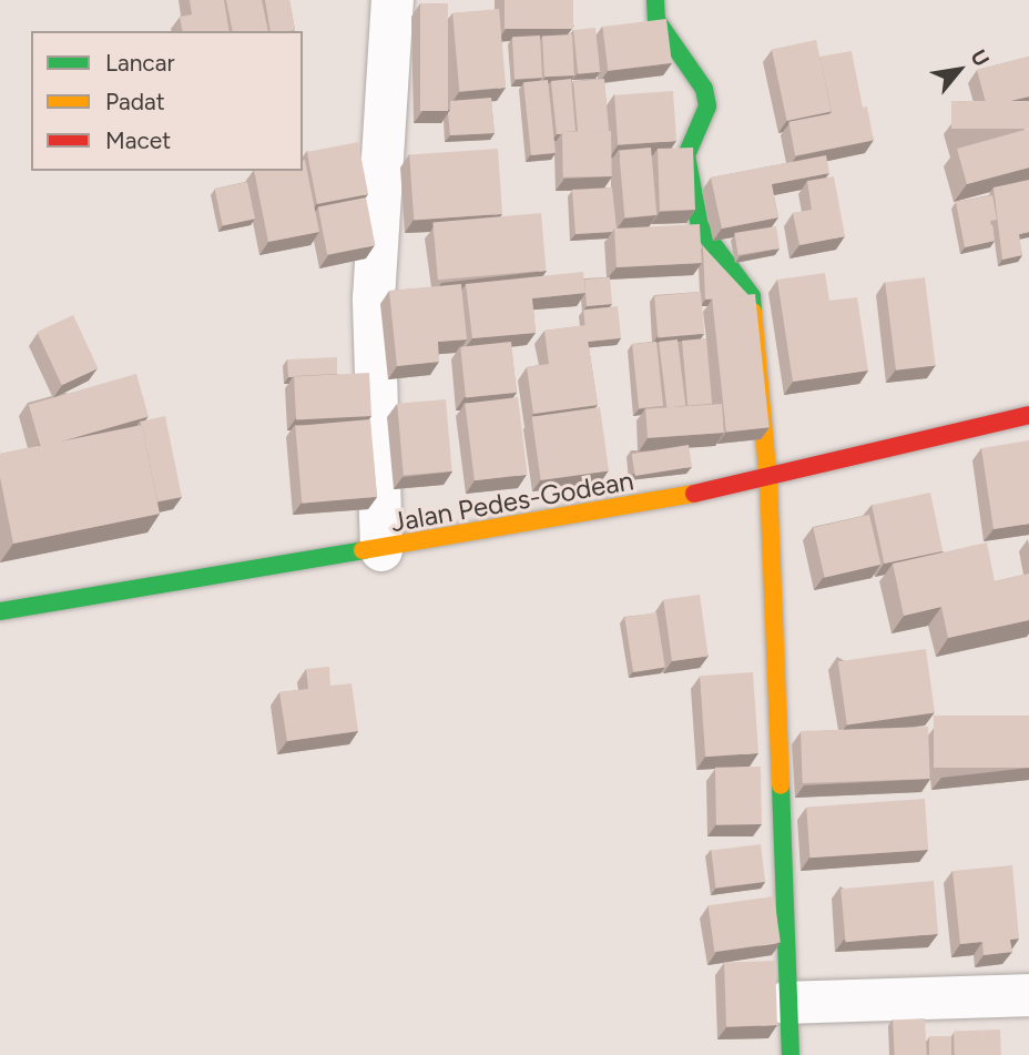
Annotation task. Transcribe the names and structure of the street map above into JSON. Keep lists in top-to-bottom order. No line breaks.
{"streets":{"street":["Jalan Pedes-Godean"]},"legend":["Lancar","Padat","Macet"],"north":"top right"}
